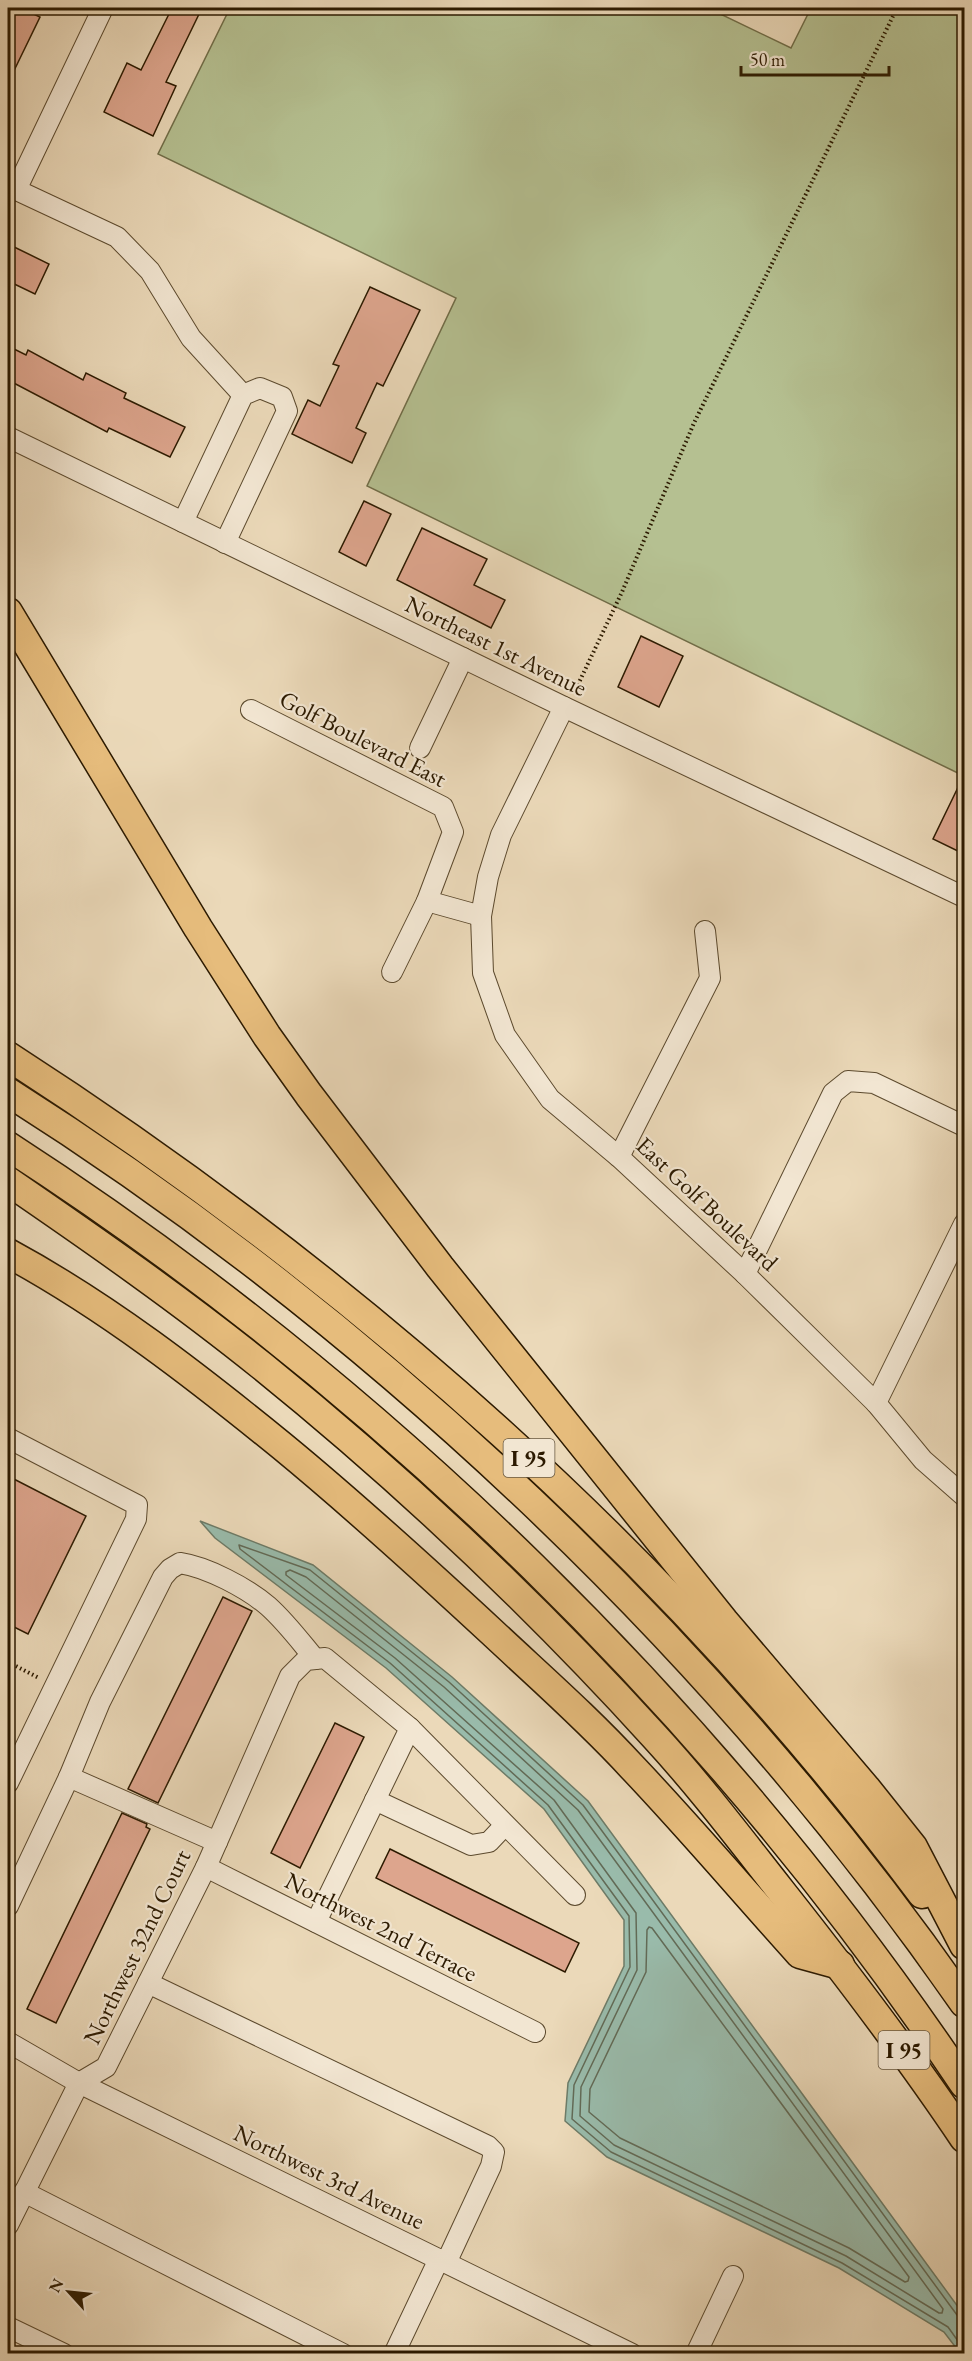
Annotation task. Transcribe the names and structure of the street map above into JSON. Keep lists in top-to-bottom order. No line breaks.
{"streets":{"highway":["I 95"],"street":["Northeast 1st Avenue","Golf Boulevard East","East Golf Boulevard","Northwest 2nd Terrace","Northwest 32nd Court","Northwest 3rd Avenue"]},"crossings":[["Northeast 1st Avenue","East Golf Boulevard"],["Northwest 2nd Terrace","Northwest 32nd Court"],["Northwest 32nd Court","Northwest 3rd Avenue"]],"scale_bar":"50 m","north":"top left"}
